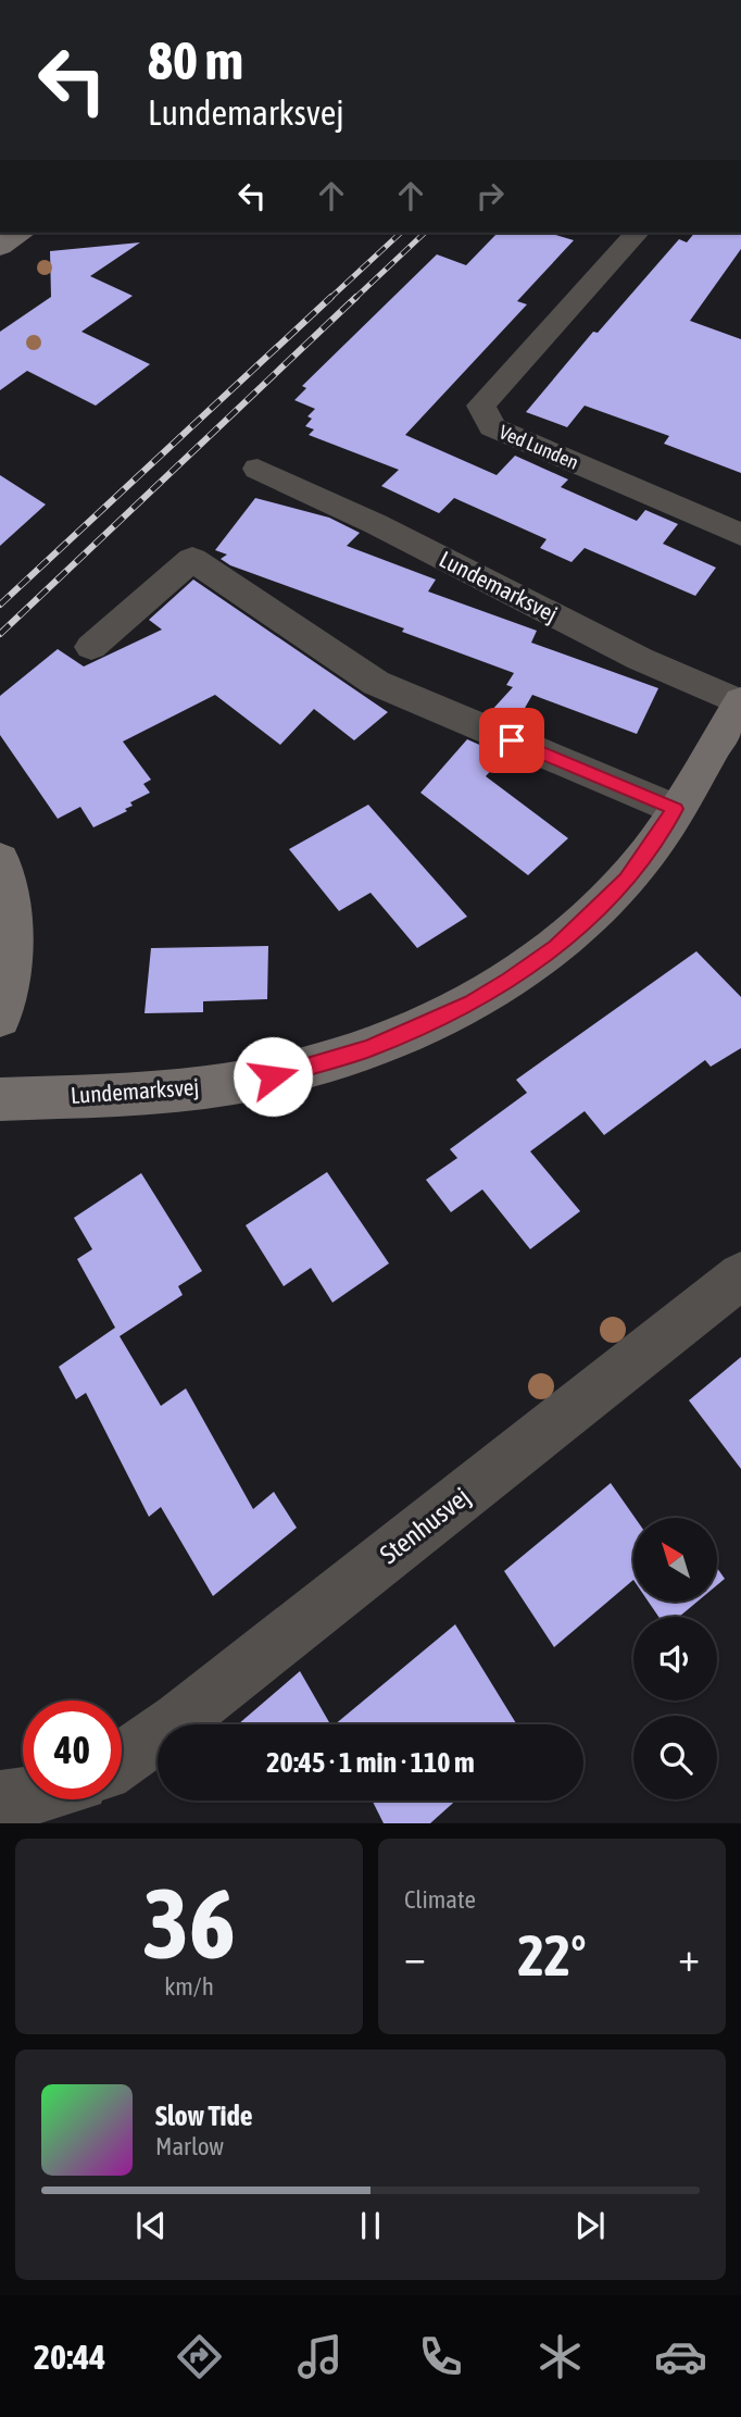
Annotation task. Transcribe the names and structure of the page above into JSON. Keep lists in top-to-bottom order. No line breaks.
{"streets":{"street":["Ved Lunden","Lundemarksvej","Stenhusvej"]},"north":"top left","page":{"turn":["80 m","Lundemarksvej"],"limit":"40","trip":"20:45 · 1 min · 110 m","tile":[["36","km/h"],"Climate"],"heat":["−","22°","+"],"song":["Slow Tide","Marlow"],"tabs":"20:44"}}
